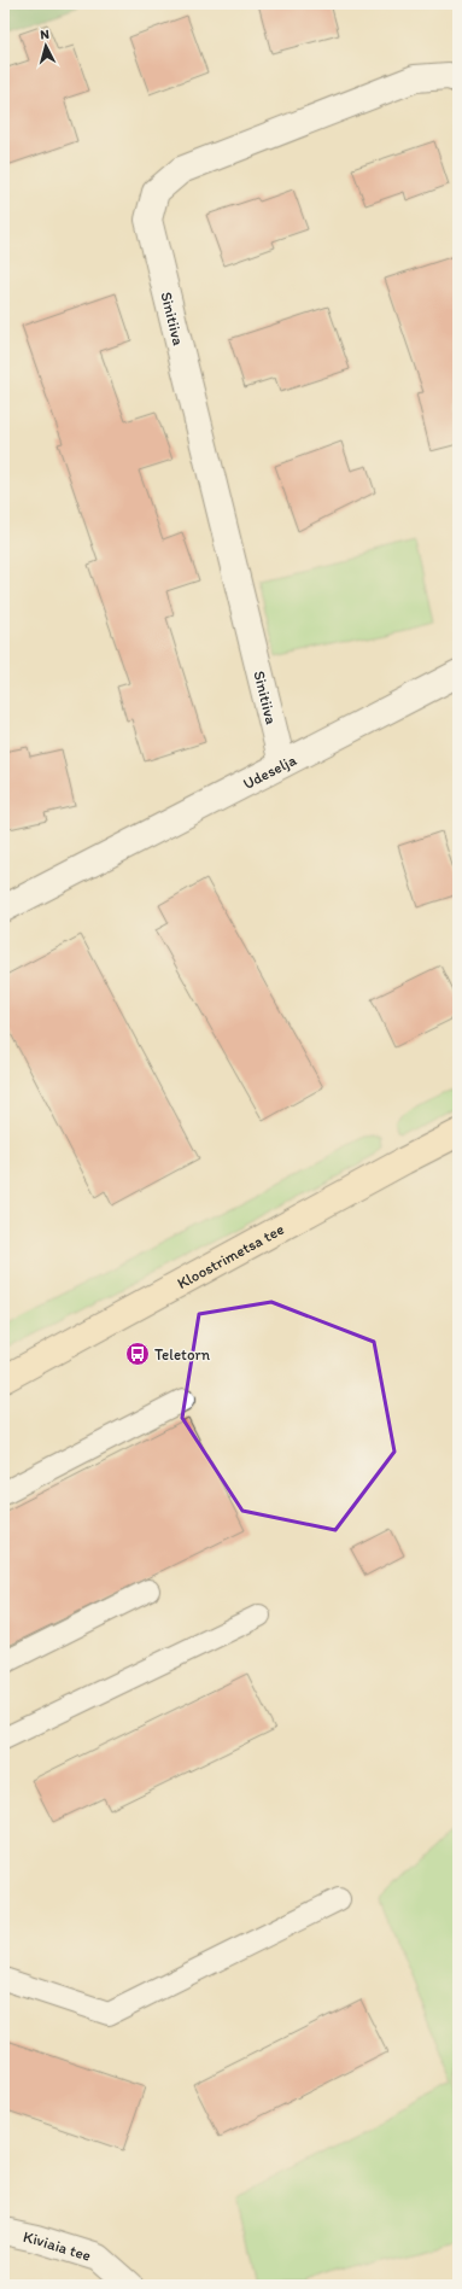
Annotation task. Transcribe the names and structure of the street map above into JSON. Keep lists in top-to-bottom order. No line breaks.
{"streets":{"main road":["Kloostrimetsa tee"],"street":["Sinitiiva","Udeselja","Kiviaia tee"]},"crossings":[["Sinitiiva","Udeselja"]],"places":{"bus stop":["Teletorn"]},"north":"top"}
